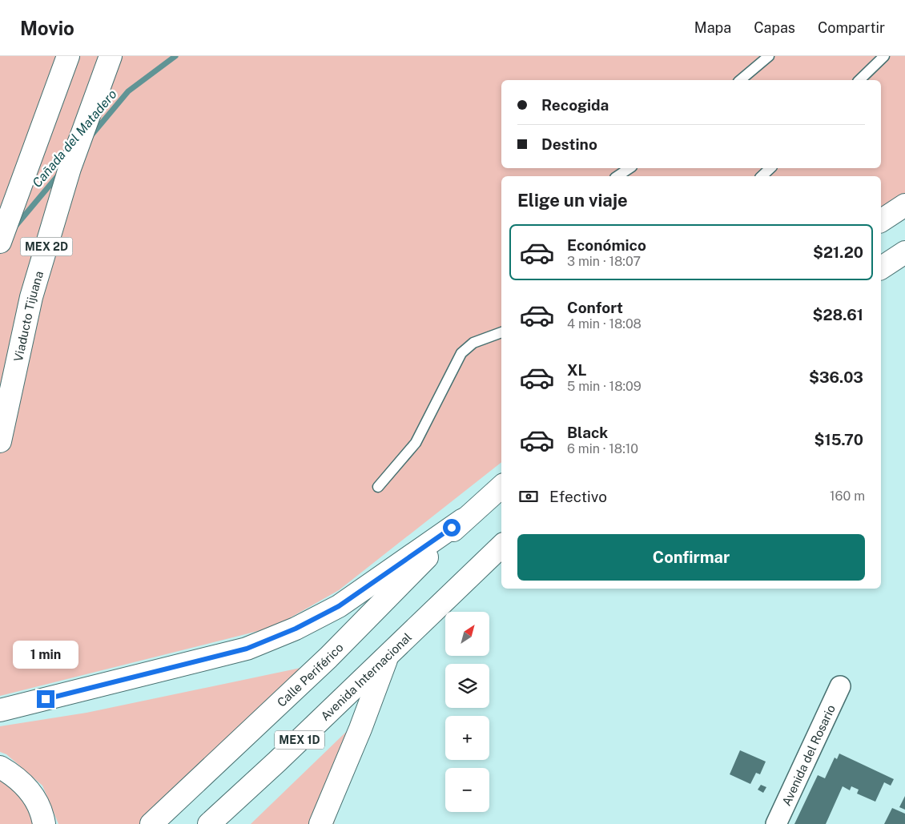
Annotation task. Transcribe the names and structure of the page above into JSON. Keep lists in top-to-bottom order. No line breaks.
{"streets":{"highway":["MEX 2D","Viaducto Tijuana","Calle Periférico","Avenida Internacional","MEX 1D"],"street":["Avenida del Rosario"]},"water":["Cañada del Matadero"],"north":"top right","page":{"header":"Movio","nav":["Mapa","Capas","Compartir"],"banner":["Recogida","Destino"],"heading":"Elige un viaje","list":[{"name":"Económico","note":"3 min · 18:07","value":"$21.20"},{"name":"Confort","note":"4 min · 18:08","value":"$28.61"},{"name":"XL","note":"5 min · 18:09","value":"$36.03"},{"name":"Black","note":"6 min · 18:10","value":"$15.70"}],"pay":["Efectivo","160 m"],"buttons":"Confirmar","map_buttons":["+","−"],"bubble":"1 min"}}
